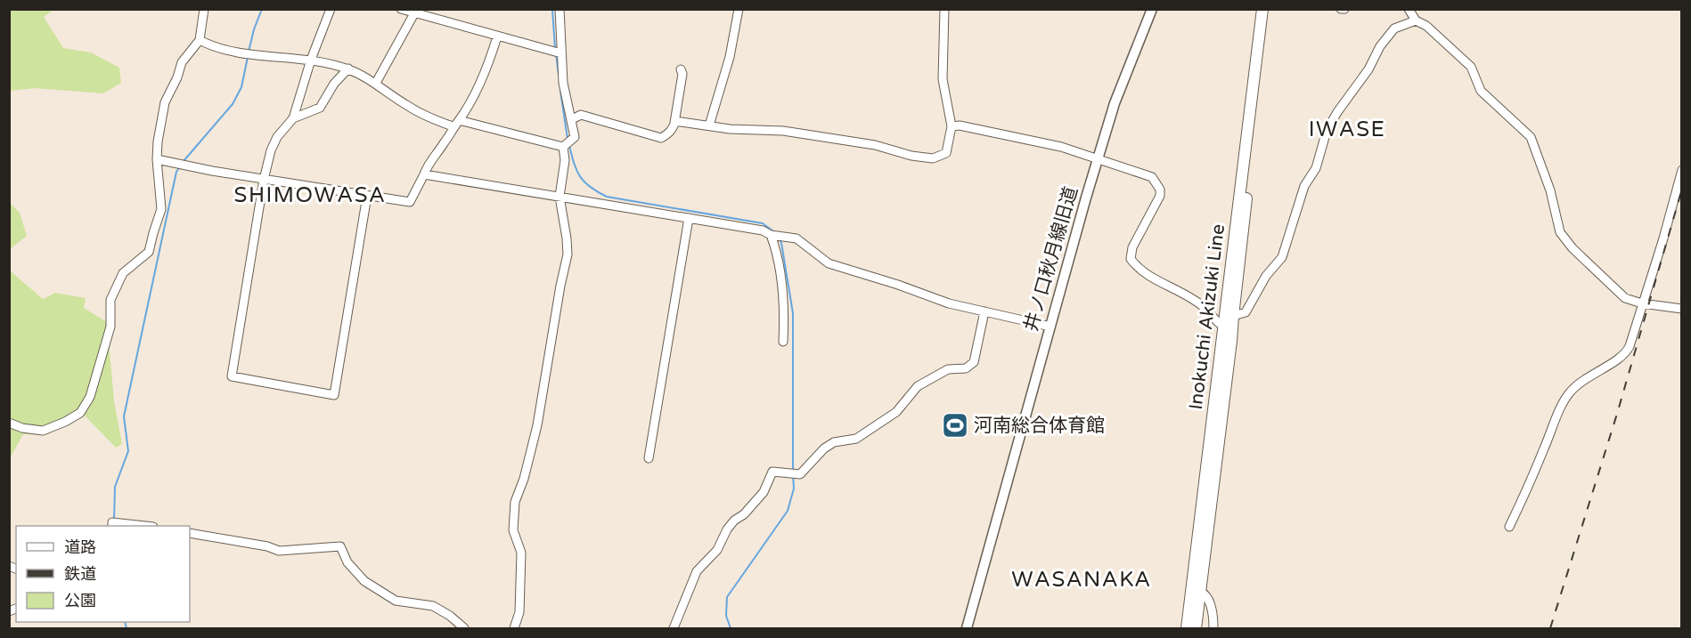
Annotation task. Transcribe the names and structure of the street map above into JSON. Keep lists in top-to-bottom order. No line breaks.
{"streets":{"main road":["Inokuchi Akizuki Line"],"street":["井ノ口秋月線旧道"]},"districts":["IWASE","SHIMOWASA","WASANAKA"],"places":{"sports":["河南総合体育館"]},"legend":["道路","鉄道","公園"]}
